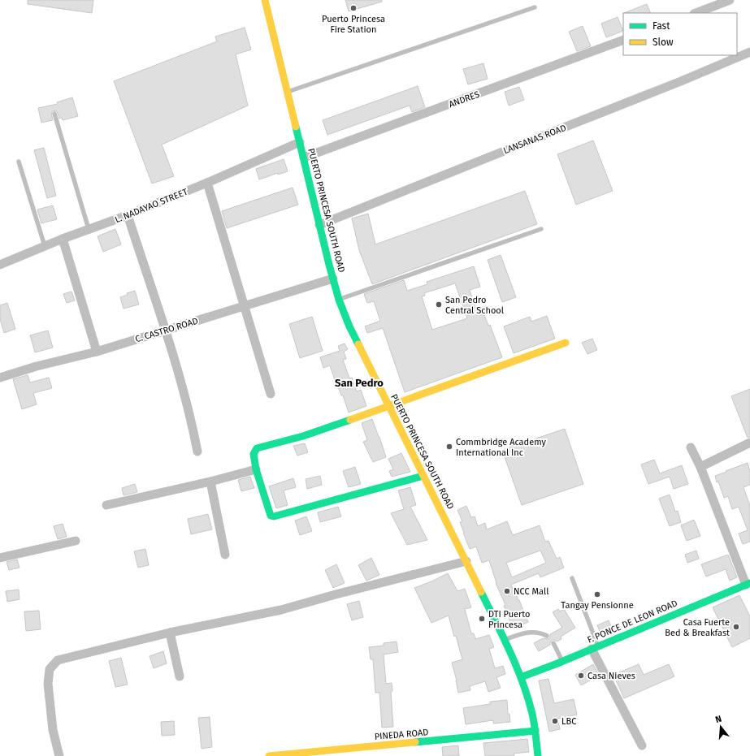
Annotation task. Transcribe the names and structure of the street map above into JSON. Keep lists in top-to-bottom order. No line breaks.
{"streets":{"street":["ANDRES","LANSANAS ROAD","L. NADAYAO STREET","PUERTO PRINCESA SOUTH ROAD","C. CASTRO ROAD","F. PONCE DE LEON ROAD","PINEDA ROAD"]},"crossings":[["ANDRES","PUERTO PRINCESA SOUTH ROAD"],["LANSANAS ROAD","PUERTO PRINCESA SOUTH ROAD"],["L. NADAYAO STREET","PUERTO PRINCESA SOUTH ROAD"],["PUERTO PRINCESA SOUTH ROAD","C. CASTRO ROAD"],["PUERTO PRINCESA SOUTH ROAD","F. PONCE DE LEON ROAD"],["PUERTO PRINCESA SOUTH ROAD","PINEDA ROAD"]],"districts":["San Pedro"],"places":["Puerto Princesa Fire Station","San Pedro Central School","Commbridge Academy International Inc","NCC Mall","Tangay Pensionne","DTI Puerto Princesa","Casa Fuerte Bed & Breakfast","Casa Nieves","LBC"],"legend":["Fast","Slow"],"north":"top"}
